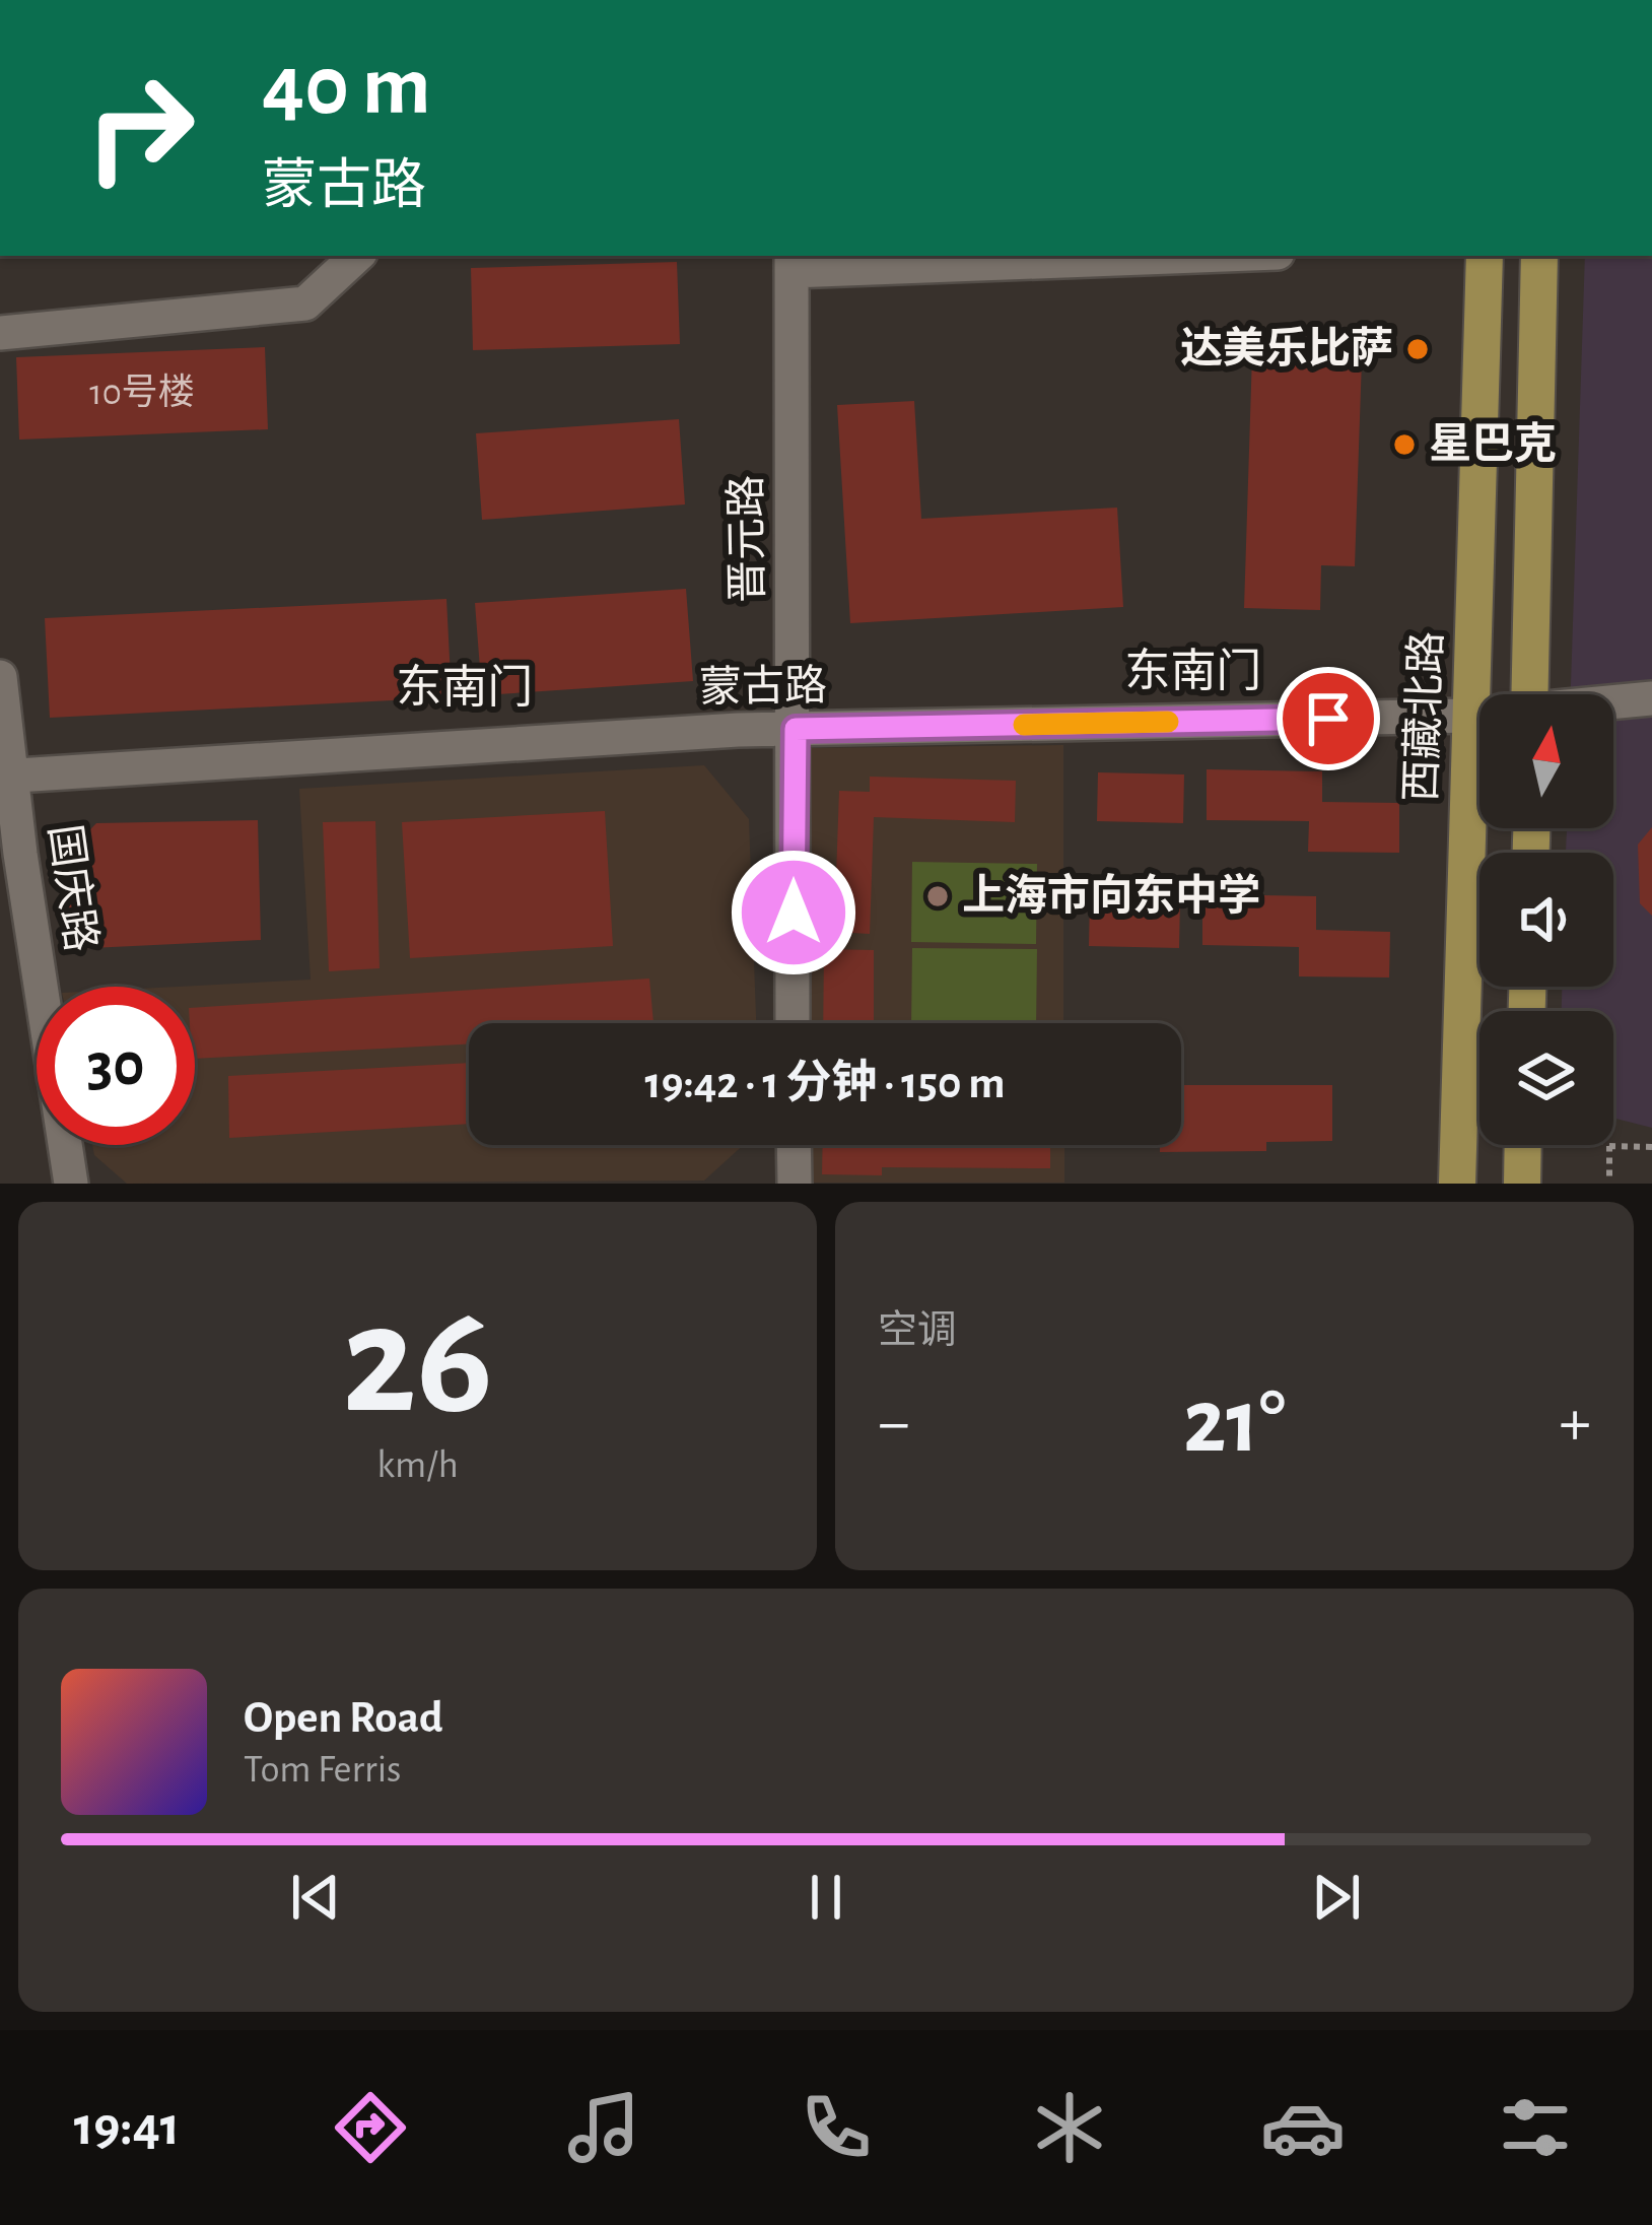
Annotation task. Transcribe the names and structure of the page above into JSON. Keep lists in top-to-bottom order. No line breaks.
{"streets":{"main road":["西藏北路"],"street":["晋元路","蒙古路","国庆路"]},"crossings":[["晋元路","蒙古路"],["蒙古路","西藏北路"],["蒙古路","国庆路"]],"districts":["东南门","东南门"],"places":["达美乐比萨","星巴克","上海市向东中学"],"house_numbers":["10号楼"],"north":"top","page":{"turn":["40 m","蒙古路"],"limit":"30","trip":"19:42 · 1 分钟 · 150 m","tile":[["26","km/h"],"空调"],"heat":["−","21°","+"],"song":["Open Road","Tom Ferris"],"tabs":"19:41"}}
